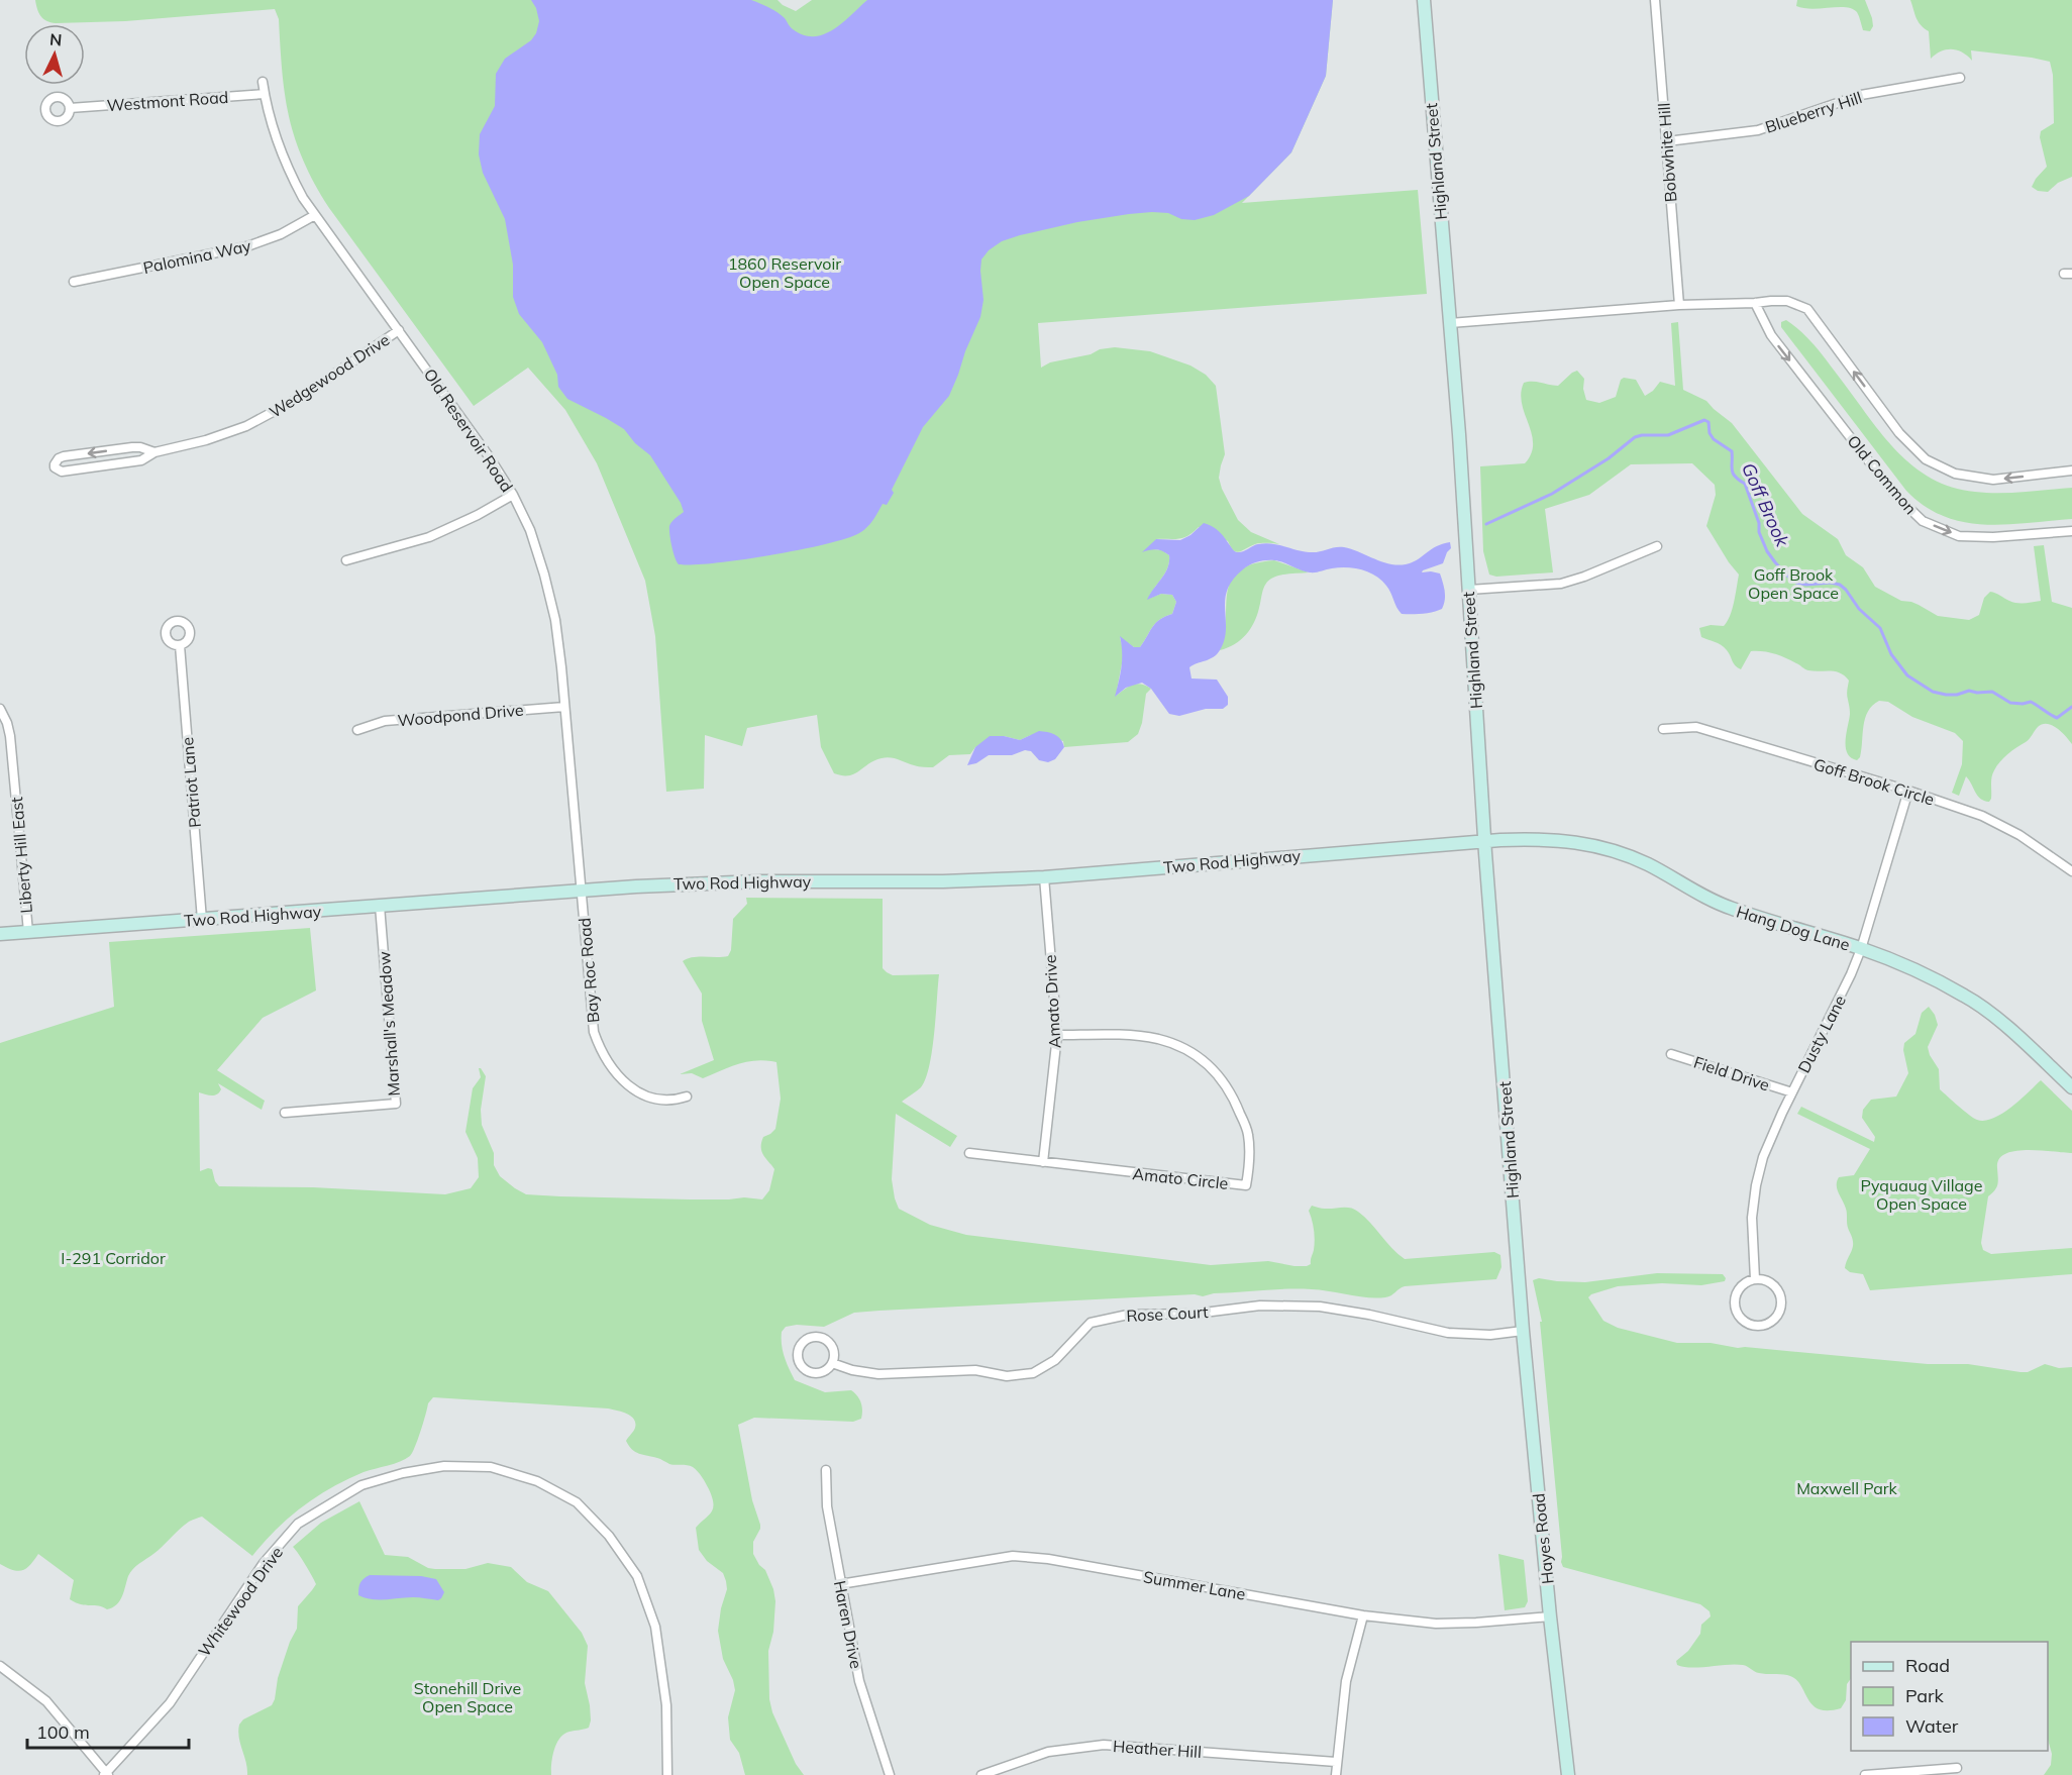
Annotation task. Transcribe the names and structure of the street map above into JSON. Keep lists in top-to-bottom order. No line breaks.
{"streets":{"street":["Westmont Road","Blueberry Hill","Bobwhite Hill","Highland Street","Palomina Way","Wedgewood Drive","Old Reservoir Road","Old Common","Woodpond Drive","Goff Brook Circle","Patriot Lane","Liberty Hill East","Two Rod Highway","Hang Dog Lane","Bay Roc Road","Amato Drive","Marshall's Meadow","Dusty Lane","Field Drive","Amato Circle","Rose Court","Hayes Road","Summer Lane","Whitewood Drive","Haren Drive","Heather Hill"]},"crossings":[["Westmont Road","Old Reservoir Road"],["Blueberry Hill","Bobwhite Hill"],["Highland Street","Two Rod Highway"],["Highland Street","Hang Dog Lane"],["Highland Street","Hayes Road"],["Palomina Way","Old Reservoir Road"],["Wedgewood Drive","Old Reservoir Road"],["Old Reservoir Road","Woodpond Drive"],["Old Reservoir Road","Two Rod Highway"],["Old Reservoir Road","Bay Roc Road"],["Goff Brook Circle","Dusty Lane"],["Patriot Lane","Two Rod Highway"],["Liberty Hill East","Two Rod Highway"],["Two Rod Highway","Hang Dog Lane"],["Two Rod Highway","Bay Roc Road"],["Two Rod Highway","Amato Drive"],["Two Rod Highway","Marshall's Meadow"],["Hang Dog Lane","Dusty Lane"],["Amato Drive","Amato Circle"],["Dusty Lane","Field Drive"],["Rose Court","Hayes Road"],["Hayes Road","Summer Lane"],["Summer Lane","Haren Drive"]],"one_way":["Old Common"],"water":["Goff Brook"],"parks":["1860 Reservoir Open Space","Goff Brook Open Space","Pyquaug Village Open Space","I-291 Corridor","Maxwell Park","Stonehill Drive Open Space"],"legend":["Road","Park","Water"],"scale_bar":"100 m","north":"top"}
